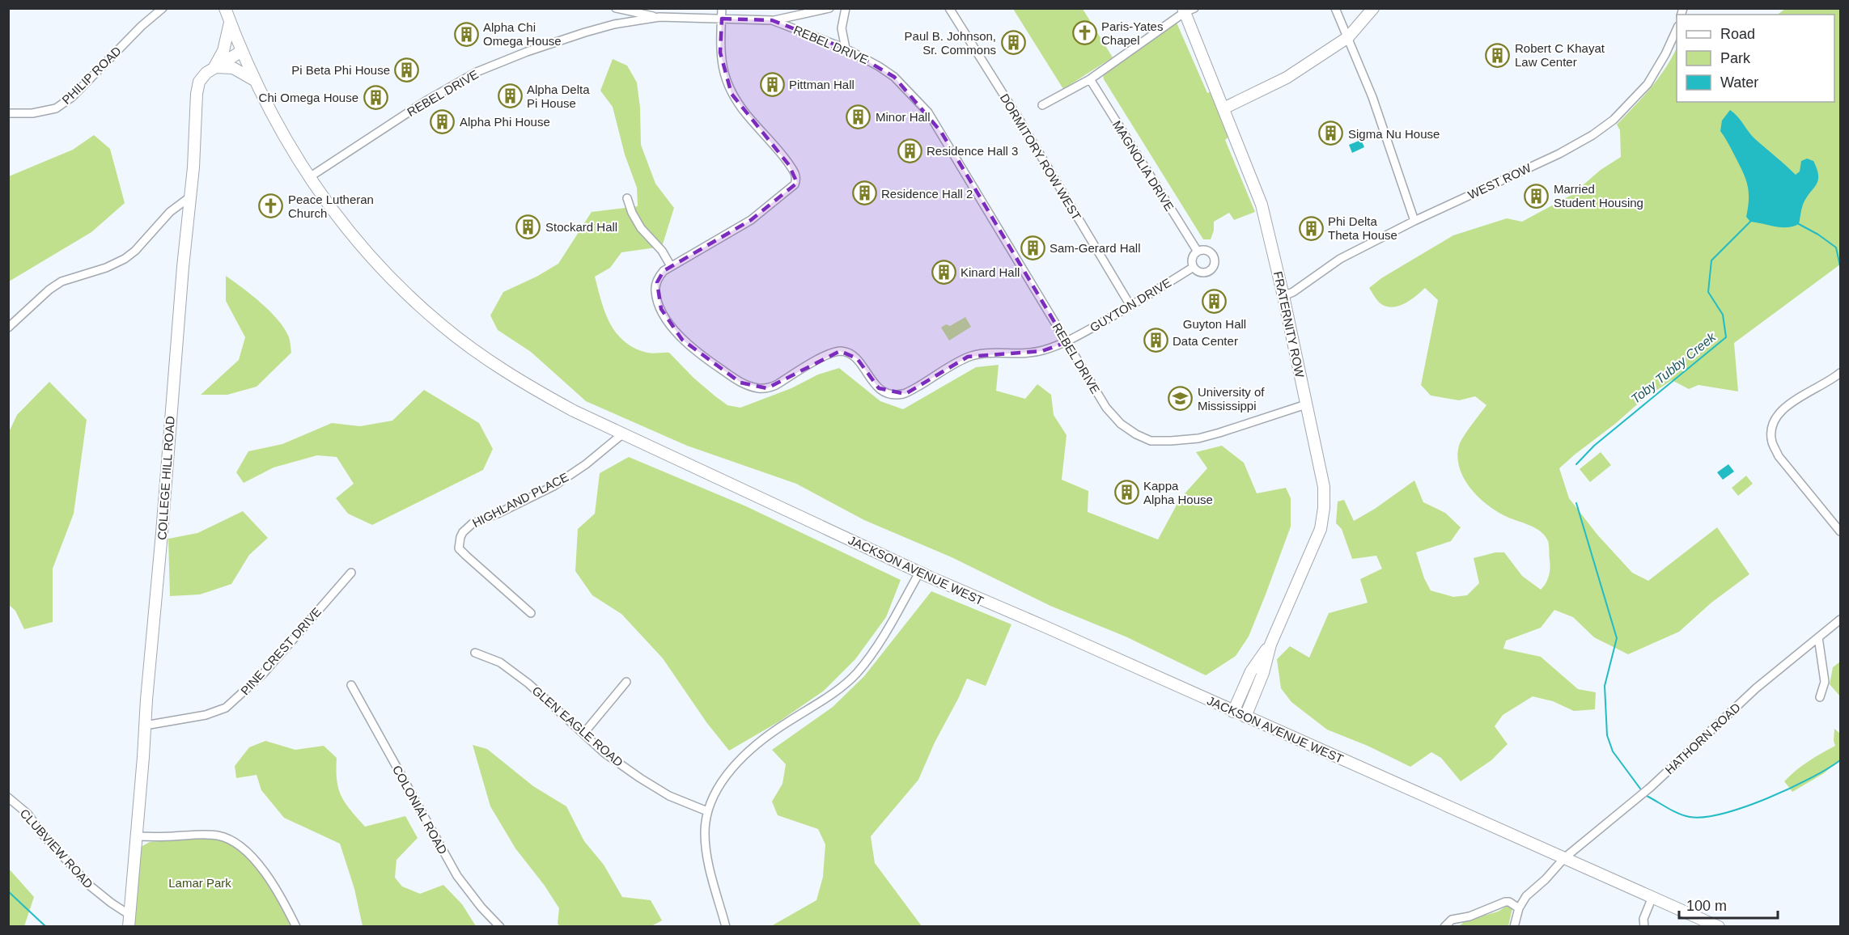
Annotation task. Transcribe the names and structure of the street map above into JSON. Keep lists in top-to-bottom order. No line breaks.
{"streets":{"street":["REBEL DRIVE","PHILIP ROAD","DORMITORY ROW WEST","MAGNOLIA DRIVE","WEST ROW","GUYTON DRIVE","FRATERNITY ROW","COLLEGE HILL ROAD","HIGHLAND PLACE","JACKSON AVENUE WEST","PINE CREST DRIVE","GLEN EAGLE ROAD","HATHORN ROAD","COLONIAL ROAD","CLUBVIEW ROAD"]},"crossings":[["REBEL DRIVE","GUYTON DRIVE"],["REBEL DRIVE","FRATERNITY ROW"],["REBEL DRIVE","JACKSON AVENUE WEST"],["DORMITORY ROW WEST","GUYTON DRIVE"],["MAGNOLIA DRIVE","GUYTON DRIVE"],["WEST ROW","FRATERNITY ROW"],["FRATERNITY ROW","JACKSON AVENUE WEST"],["COLLEGE HILL ROAD","JACKSON AVENUE WEST"],["COLLEGE HILL ROAD","PINE CREST DRIVE"],["COLLEGE HILL ROAD","CLUBVIEW ROAD"],["HIGHLAND PLACE","JACKSON AVENUE WEST"],["JACKSON AVENUE WEST","HATHORN ROAD"]],"water":["Toby Tubby Creek"],"parks":["Lamar Park"],"places":{"church":["Paris-Yates Chapel","Peace Lutheran Church"],"building":["Alpha Chi Omega House","Paul B. Johnson, Sr. Commons","Robert C Khayat Law Center","Pi Beta Phi House","Pittman Hall","Alpha Delta Pi House","Chi Omega House","Minor Hall","Alpha Phi House","Sigma Nu House","Residence Hall 3","Residence Hall 2","Married Student Housing","Stockard Hall","Phi Delta Theta House","Sam-Gerard Hall","Kinard Hall","Guyton Hall","Data Center","Kappa Alpha House"],"school or university":["University of Mississippi"]},"legend":["Road","Park","Water"],"scale_bar":"100 m"}
